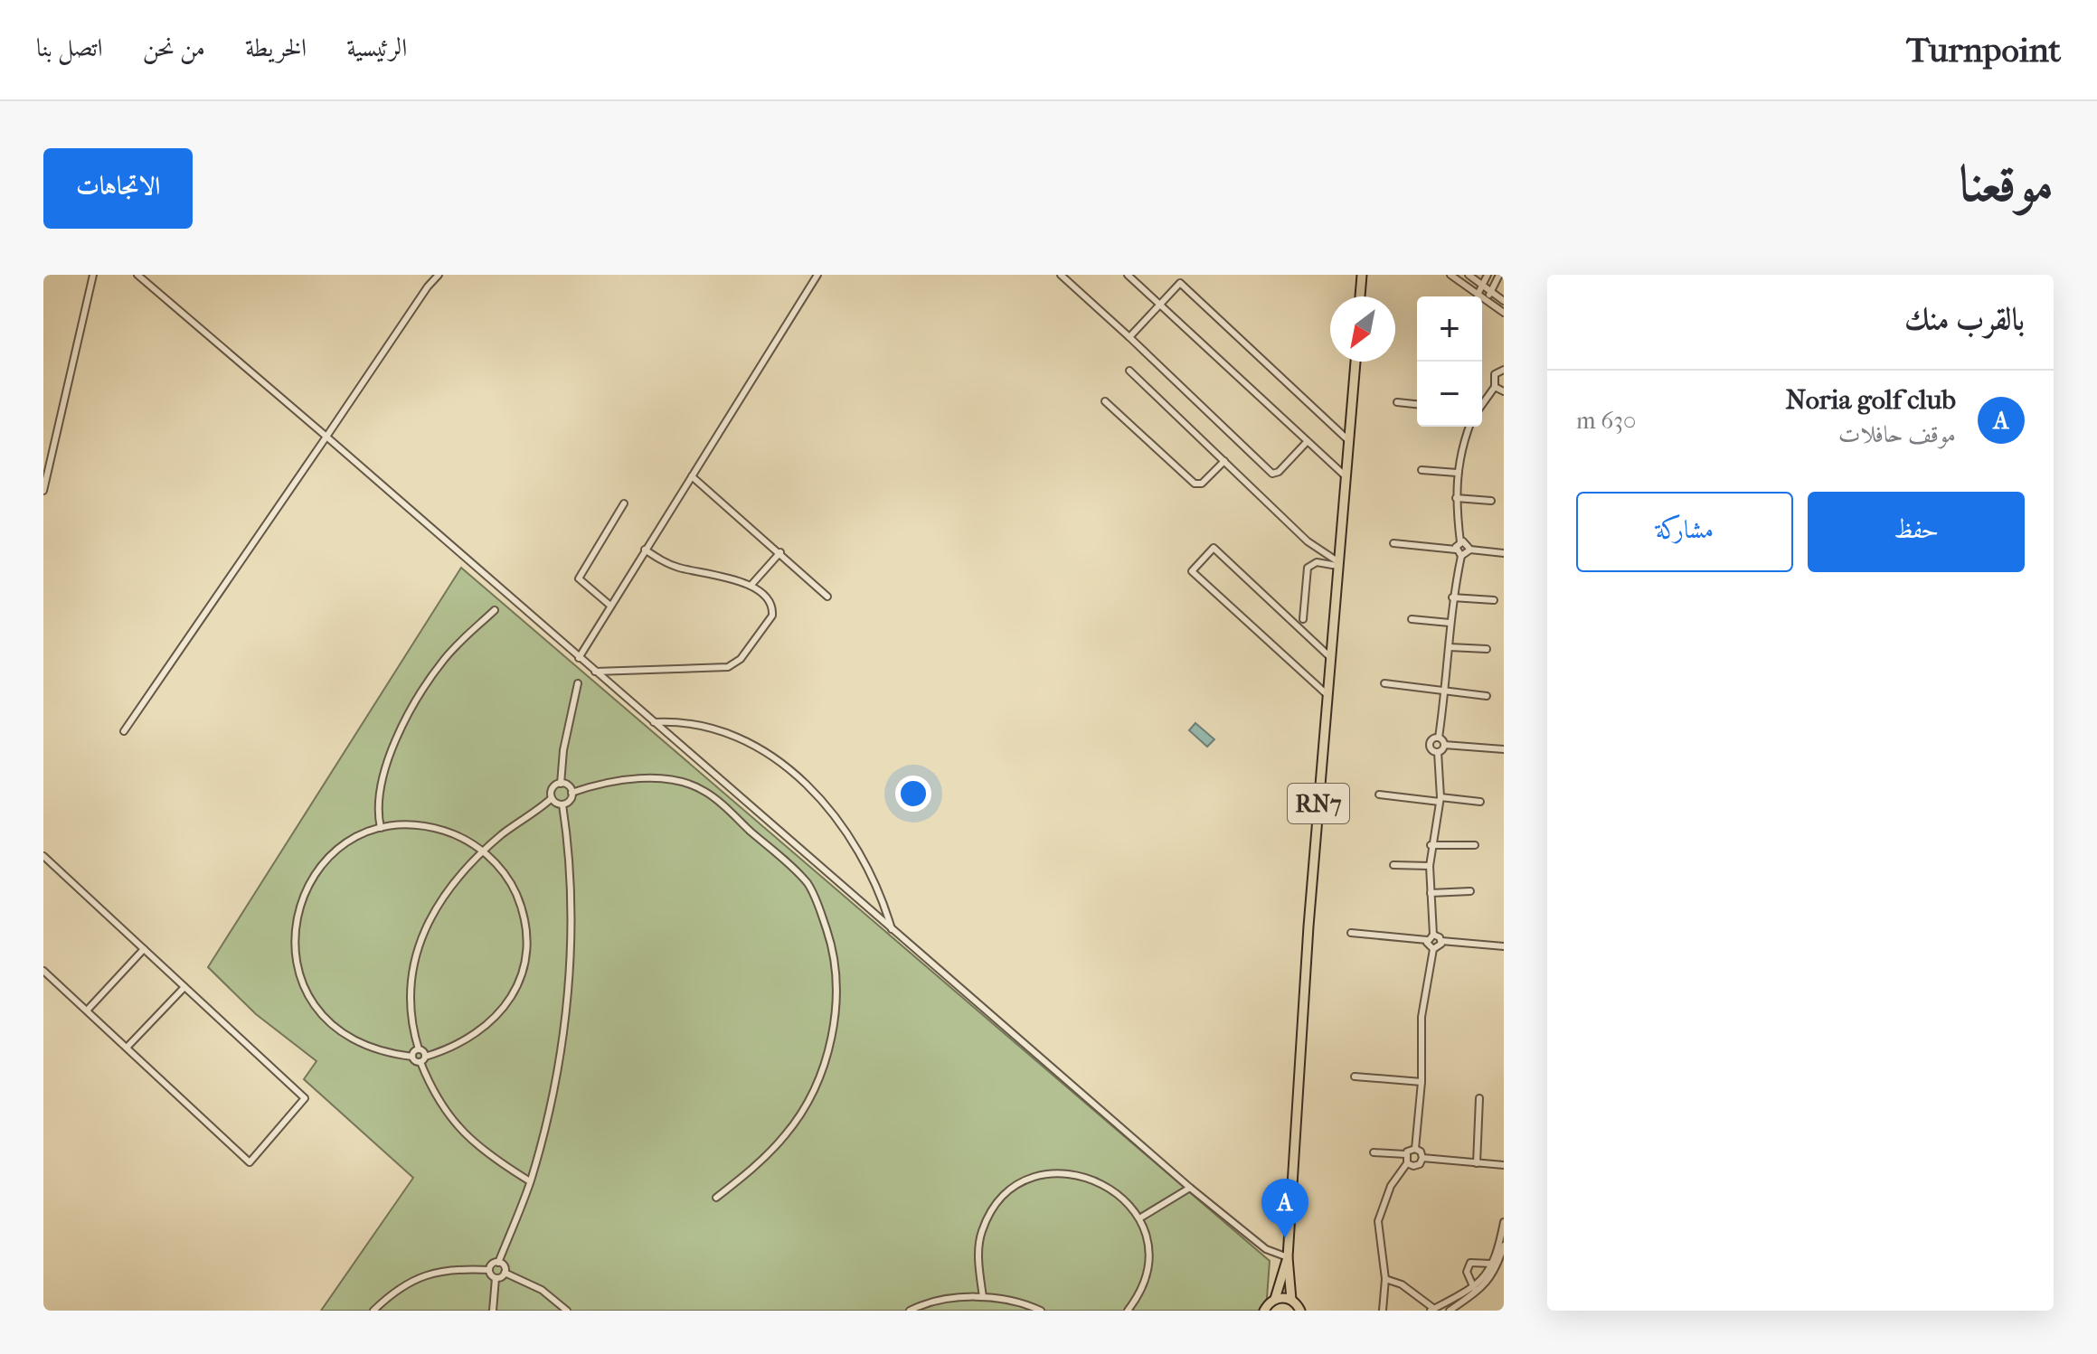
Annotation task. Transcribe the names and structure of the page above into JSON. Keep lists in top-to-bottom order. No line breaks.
{"streets":{"main road":["RN7"]},"north":"bottom left","page":{"header":"Turnpoint","nav":["الرئيسية","الخريطة","من نحن","اتصل بنا"],"title":"موقعنا","buttons":["الاتجاهات",["حفظ","مشاركة"]],"heading":"بالقرب منك","map_buttons":["+","−"],"list":[{"mark":"A","name":"Noria golf club","note":"موقف حافلات","value":"630 m"}],"pins":"A"}}
